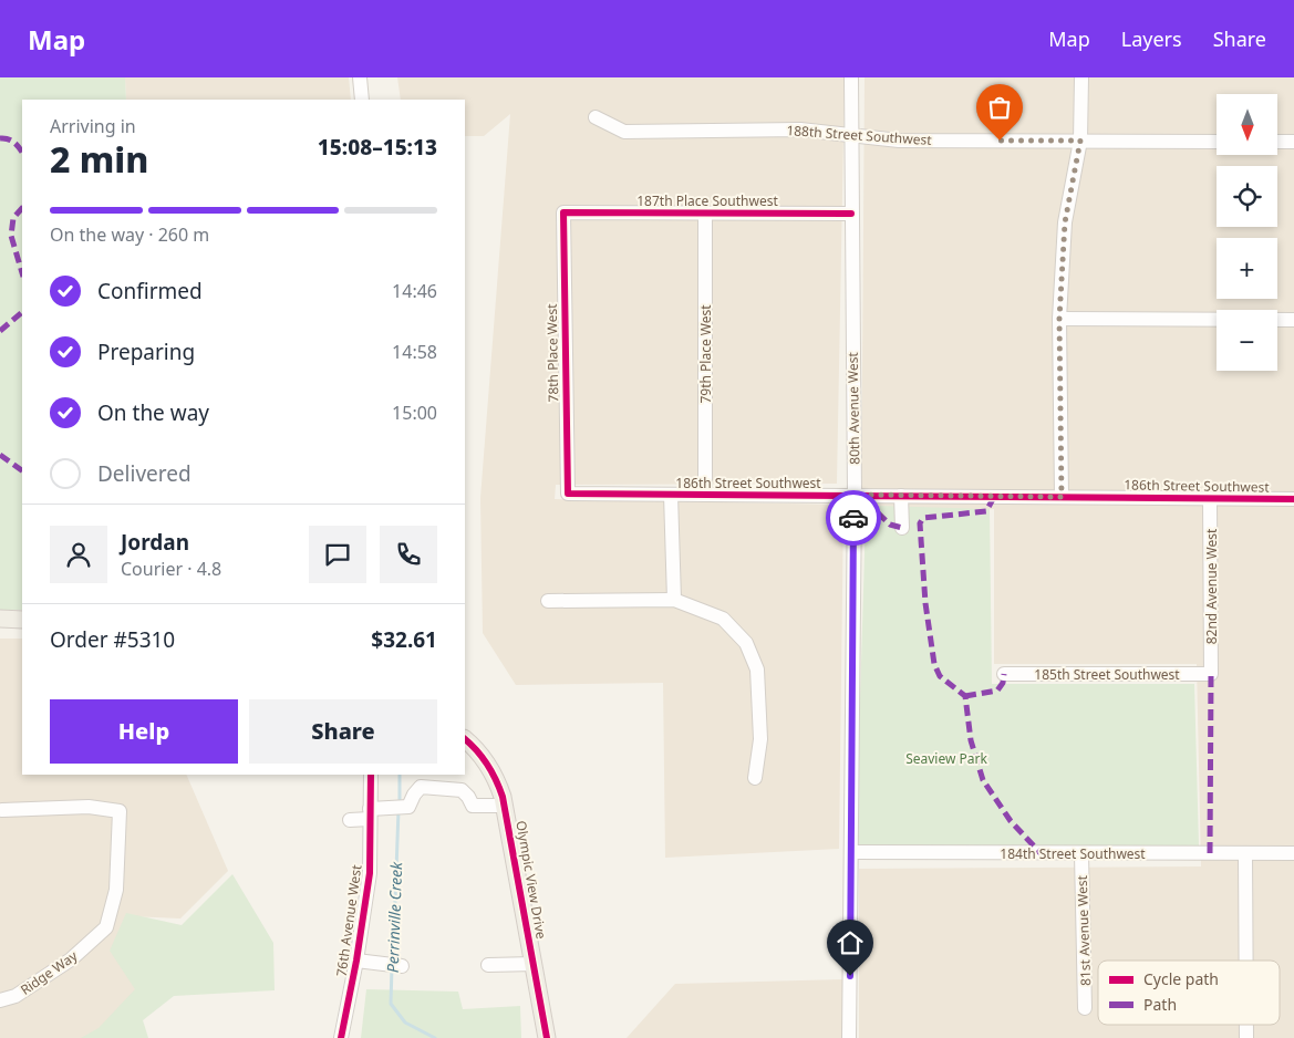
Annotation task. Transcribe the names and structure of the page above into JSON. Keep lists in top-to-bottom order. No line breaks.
{"streets":{"main road":["Olympic View Drive"],"street":["188th Street Southwest","187th Place Southwest","78th Place West","79th Place West","80th Avenue West","186th Street Southwest","82nd Avenue West","185th Street Southwest","184th Street Southwest","76th Avenue West","81st Avenue West","Ridge Way"]},"crossings":[["188th Street Southwest","80th Avenue West"],["187th Place Southwest","78th Place West"],["187th Place Southwest","79th Place West"],["187th Place Southwest","80th Avenue West"],["78th Place West","186th Street Southwest"],["79th Place West","186th Street Southwest"],["80th Avenue West","186th Street Southwest"],["80th Avenue West","184th Street Southwest"],["186th Street Southwest","82nd Avenue West"],["82nd Avenue West","185th Street Southwest"],["184th Street Southwest","81st Avenue West"]],"water":["Perrinville Creek"],"parks":["Seaview Park"],"legend":["Cycle path","Path"],"north":"bottom","page":{"header":"Map","nav":["Map","Layers","Share"],"map_buttons":["+","−"],"heading":["2 min","Arriving in","15:08–15:13"],"panel":["Jordan","Courier · 4.8","Order #5310","$32.61"],"bar":"On the way · 260 m","list":[["Confirmed","14:46"],["Preparing","14:58"],["On the way","15:00"],"Delivered"],"buttons":["Help","Share"]}}
